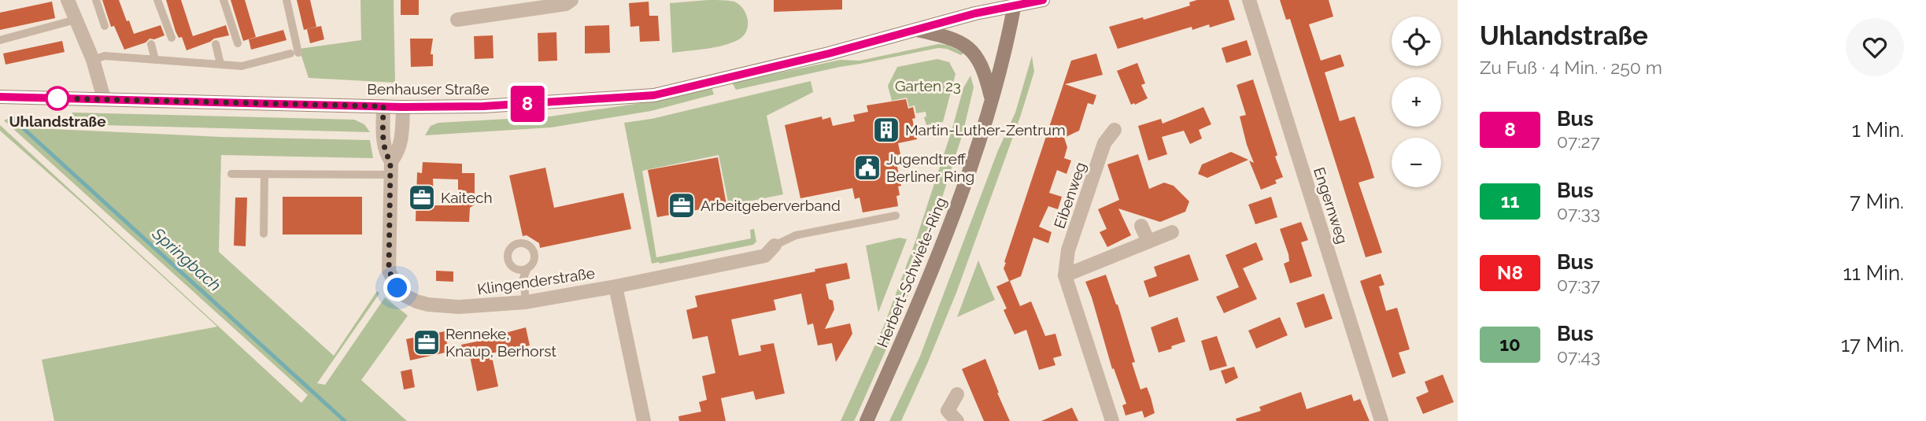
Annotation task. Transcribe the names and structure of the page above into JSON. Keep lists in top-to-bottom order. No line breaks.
{"streets":{"main road":["Benhauser Straße","Herbert-Schwiete-Ring"],"street":["Eibenweg","Engernweg","Klingenderstraße"]},"crossings":[["Benhauser Straße","Herbert-Schwiete-Ring"],["Benhauser Straße","Klingenderstraße"]],"water":["Springbach"],"parks":["Garten 23"],"places":{"other":["Uhlandstraße"],"building":["Martin-Luther-Zentrum"],"public building":["Jugendtreff Berliner Ring"],"office":["Kaitech","Arbeitgeberverband","Renneke, Knaup, Berhorst"]},"lines":["bus line 8"],"page":{"on_map":"8","heading":["Uhlandstraße","Zu Fuß · 4 Min. · 250 m"],"map_buttons":["+","−"],"list":[{"mark":"8","name":"Bus","note":"07:27","value":"1 Min."},{"mark":"11","name":"Bus","note":"07:33","value":"7 Min."},{"mark":"N8","name":"Bus","note":"07:37","value":"11 Min."},{"mark":"10","name":"Bus","note":"07:43","value":"17 Min."}]}}
